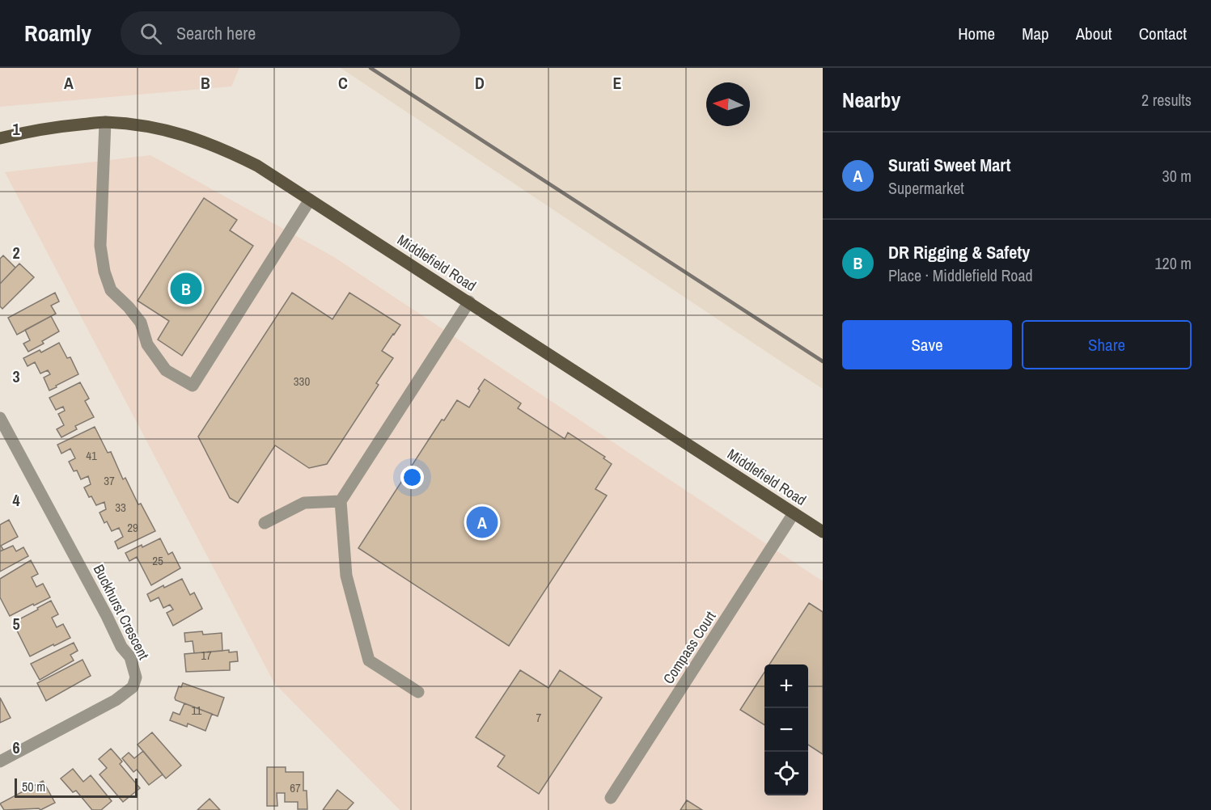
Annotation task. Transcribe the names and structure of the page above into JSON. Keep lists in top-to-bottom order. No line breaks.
{"streets":{"main road":["Middlefield Road"],"street":["Buckhurst Crescent","Compass Court"]},"crossings":[["Middlefield Road","Compass Court"]],"house_numbers":["330","41","37","33","29","25","17","11","7","67"],"scale_bar":"50 m","north":"left","page":{"header":"Roamly","search":"Search here","nav":["Home","Map","About","Contact"],"heading":["Nearby","2 results"],"list":[{"mark":"A","name":"Surati Sweet Mart","note":"Supermarket","value":"30 m"},{"mark":"B","name":"DR Rigging & Safety","note":"Place · Middlefield Road","value":"120 m"}],"pins":["B","A"],"buttons":["Save","Share"],"map_buttons":["+","−"],"scale":"50 m"},"grid":{"columns":["A","B","C","D","E"],"rows":["1","2","3","4","5","6"]}}
